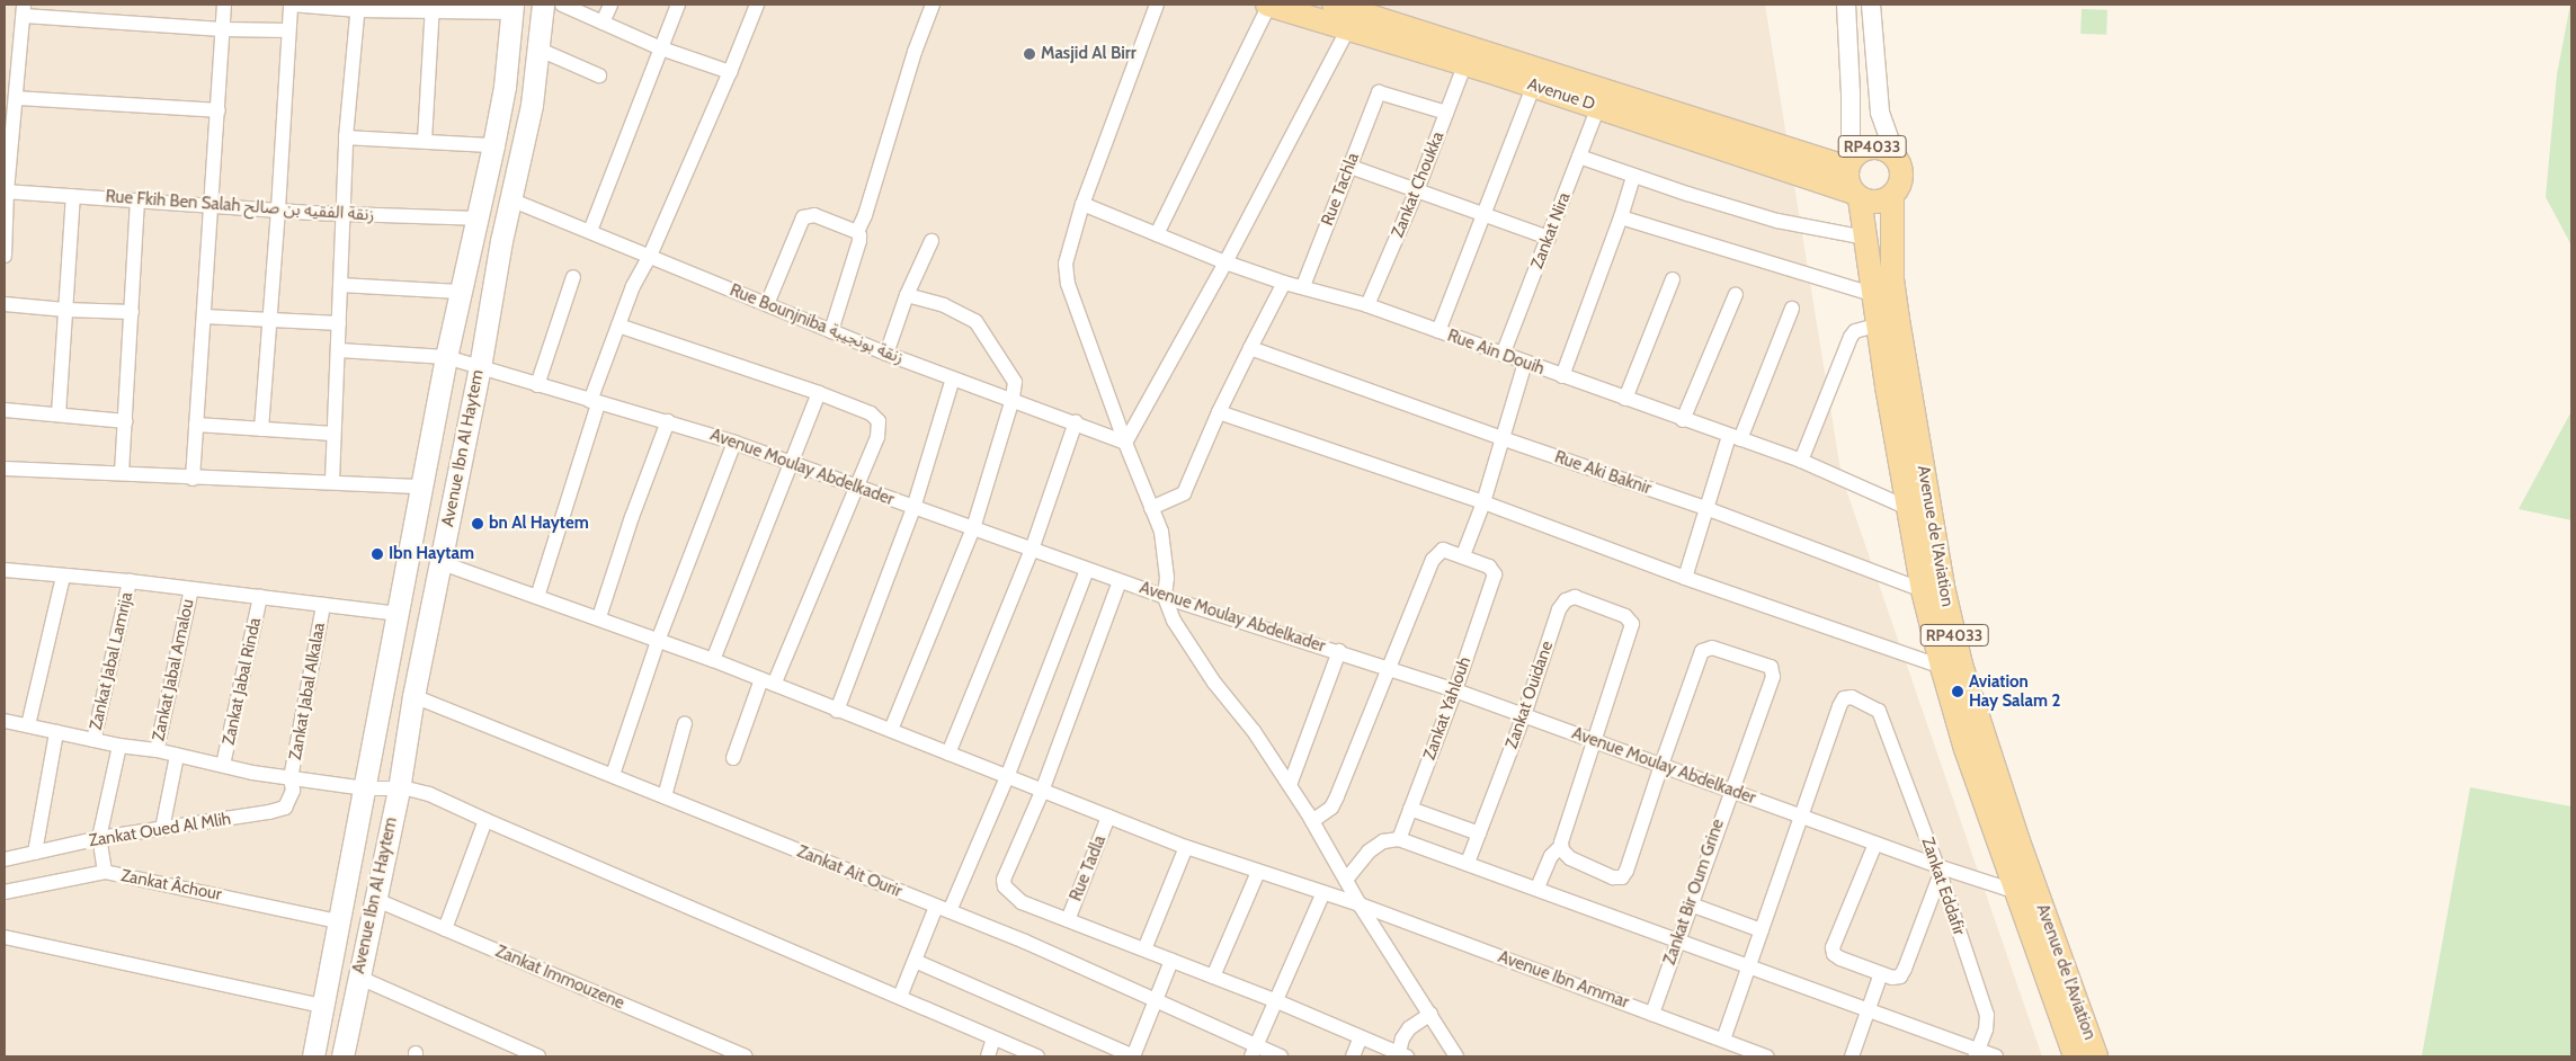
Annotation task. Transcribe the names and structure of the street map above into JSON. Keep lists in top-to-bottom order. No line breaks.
{"streets":{"main road":["Avenue D","RP4033","Avenue Ibn Al Haytem","Avenue de l'Aviation"],"street":["Zankat Choukka","Rue Tachla","Rue Fkih Ben Salah زنقة الفقيه بن صالح","Zankat Nira","Rue Bounjniba زنقة بونجيبة","Rue Ain Douih","Avenue Moulay Abdelkader","Rue Aki Baknir","Zankat Jabal Lamrija","Zankat Jabal Amalou","Zankat Jabal Rinda","Zankat Jabal Alkalaa","Zankat Ouidane","Zankat Yahlouh","Zankat Oued Al Mlih","Rue Tadla","Zankat Ait Ourir","Zankat Âchour","Zankat Eddafir","Zankat Bir Oum Grine","Zankat Immouzene","Avenue Ibn Ammar"]},"crossings":[["Avenue D","RP4033"],["Avenue D","Zankat Choukka"],["Avenue D","Zankat Nira"],["Avenue D","Avenue de l'Aviation"],["RP4033","Avenue de l'Aviation"],["Zankat Choukka","Rue Tachla"],["Zankat Choukka","Rue Ain Douih"],["Rue Tachla","Rue Ain Douih"],["Rue Fkih Ben Salah زنقة الفقيه بن صالح","Avenue Ibn Al Haytem"],["Zankat Nira","Rue Ain Douih"],["Rue Bounjniba زنقة بونجيبة","Avenue Ibn Al Haytem"],["Rue Ain Douih","Avenue de l'Aviation"],["Avenue Ibn Al Haytem","Avenue Moulay Abdelkader"],["Avenue Ibn Al Haytem","Zankat Ait Ourir"],["Avenue Ibn Al Haytem","Zankat Âchour"],["Avenue Ibn Al Haytem","Zankat Immouzene"],["Avenue Ibn Al Haytem","Avenue Ibn Ammar"],["Avenue Moulay Abdelkader","Avenue de l'Aviation"],["Avenue Moulay Abdelkader","Zankat Ouidane"],["Avenue Moulay Abdelkader","Zankat Yahlouh"],["Avenue Moulay Abdelkader","Zankat Eddafir"],["Avenue Moulay Abdelkader","Zankat Bir Oum Grine"],["Rue Aki Baknir","Avenue de l'Aviation"],["Zankat Jabal Alkalaa","Zankat Oued Al Mlih"],["Rue Tadla","Avenue Ibn Ammar"],["Zankat Bir Oum Grine","Avenue Ibn Ammar"]],"places":["Masjid Al Birr","bn Al Haytem","Ibn Haytam","Aviation Hay Salam 2"]}
